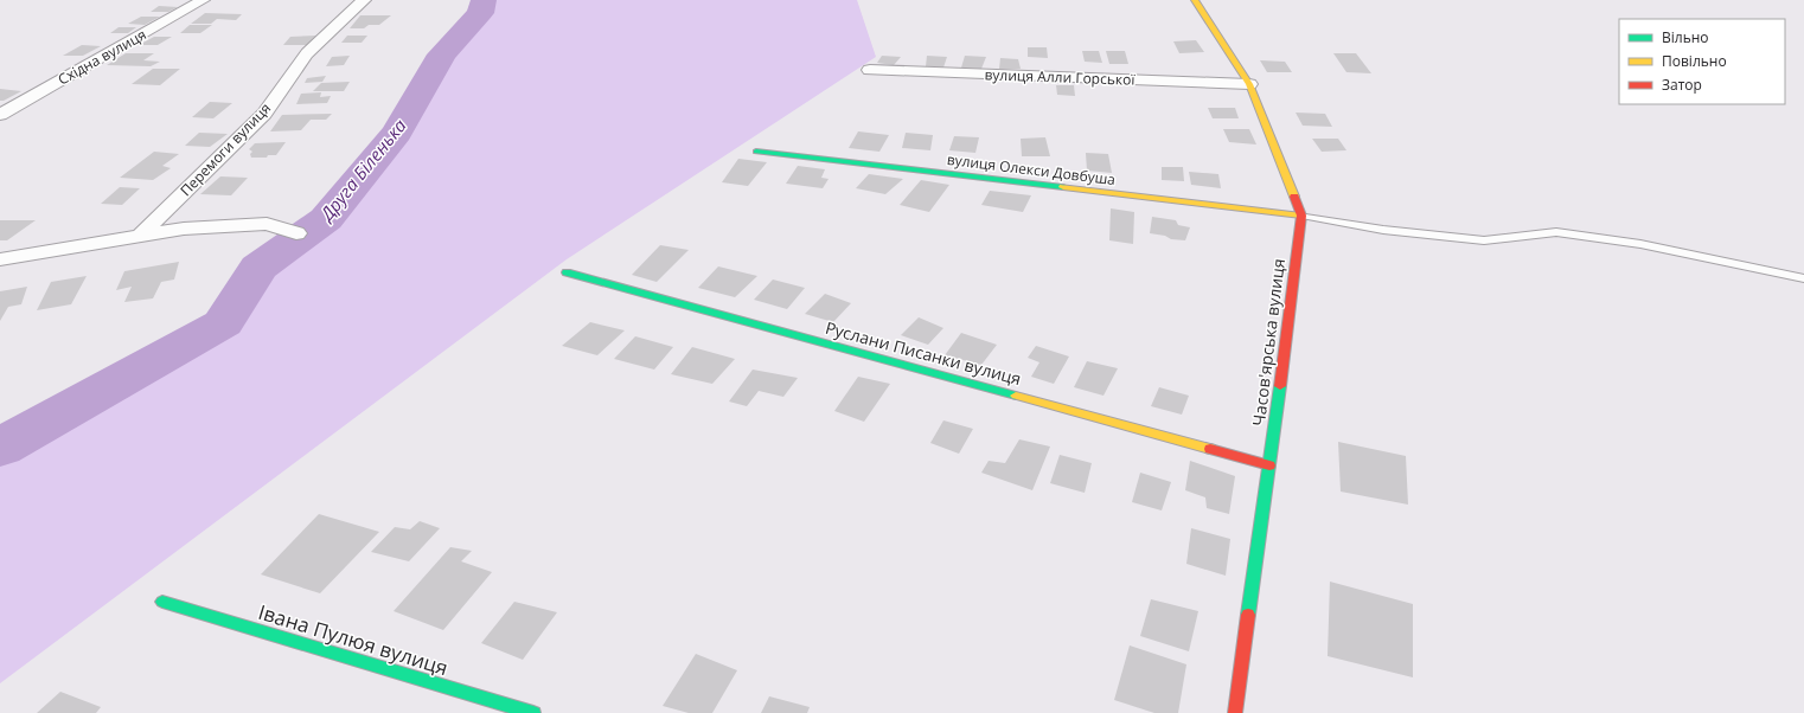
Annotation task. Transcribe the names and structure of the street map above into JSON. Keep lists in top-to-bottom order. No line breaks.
{"streets":{"street":["Східна вулиця","вулиця Алли Горської","Перемоги вулиця","вулиця Олекси Довбуша","Часов'ярська вулиця","Руслани Писанки вулиця","Івана Пулюя вулиця"]},"crossings":[["вулиця Алли Горської","Часов'ярська вулиця"],["вулиця Олекси Довбуша","Часов'ярська вулиця"],["Часов'ярська вулиця","Руслани Писанки вулиця"]],"water":["Друга Біленька"],"legend":["Вільно","Повільно","Затор"]}
